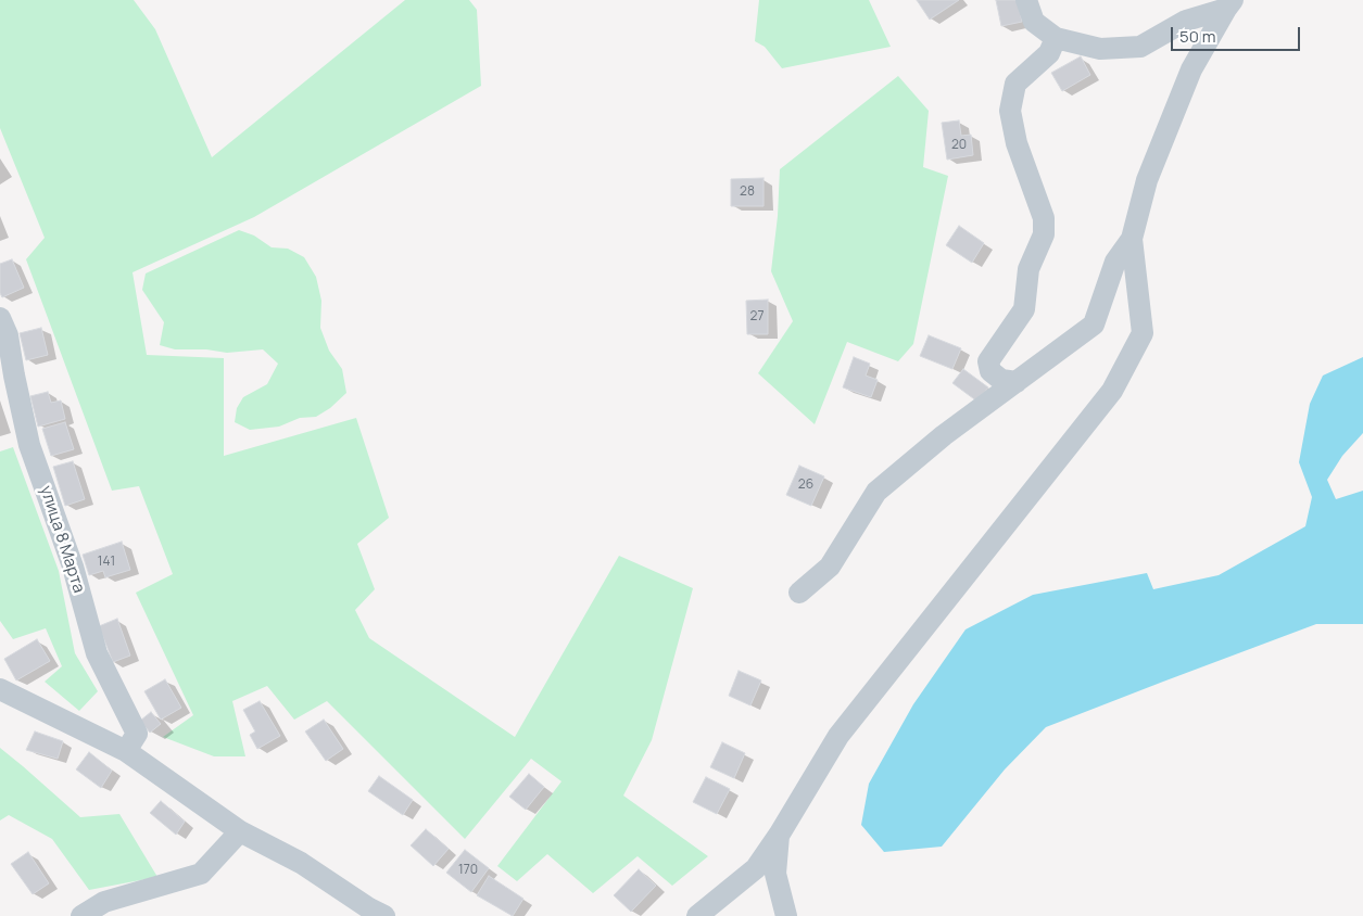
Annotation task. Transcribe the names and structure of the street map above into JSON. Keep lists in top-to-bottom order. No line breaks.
{"streets":{"street":["улица 8 Марта"]},"house_numbers":["20","28","27","26","141","170"],"scale_bar":"50 m"}
